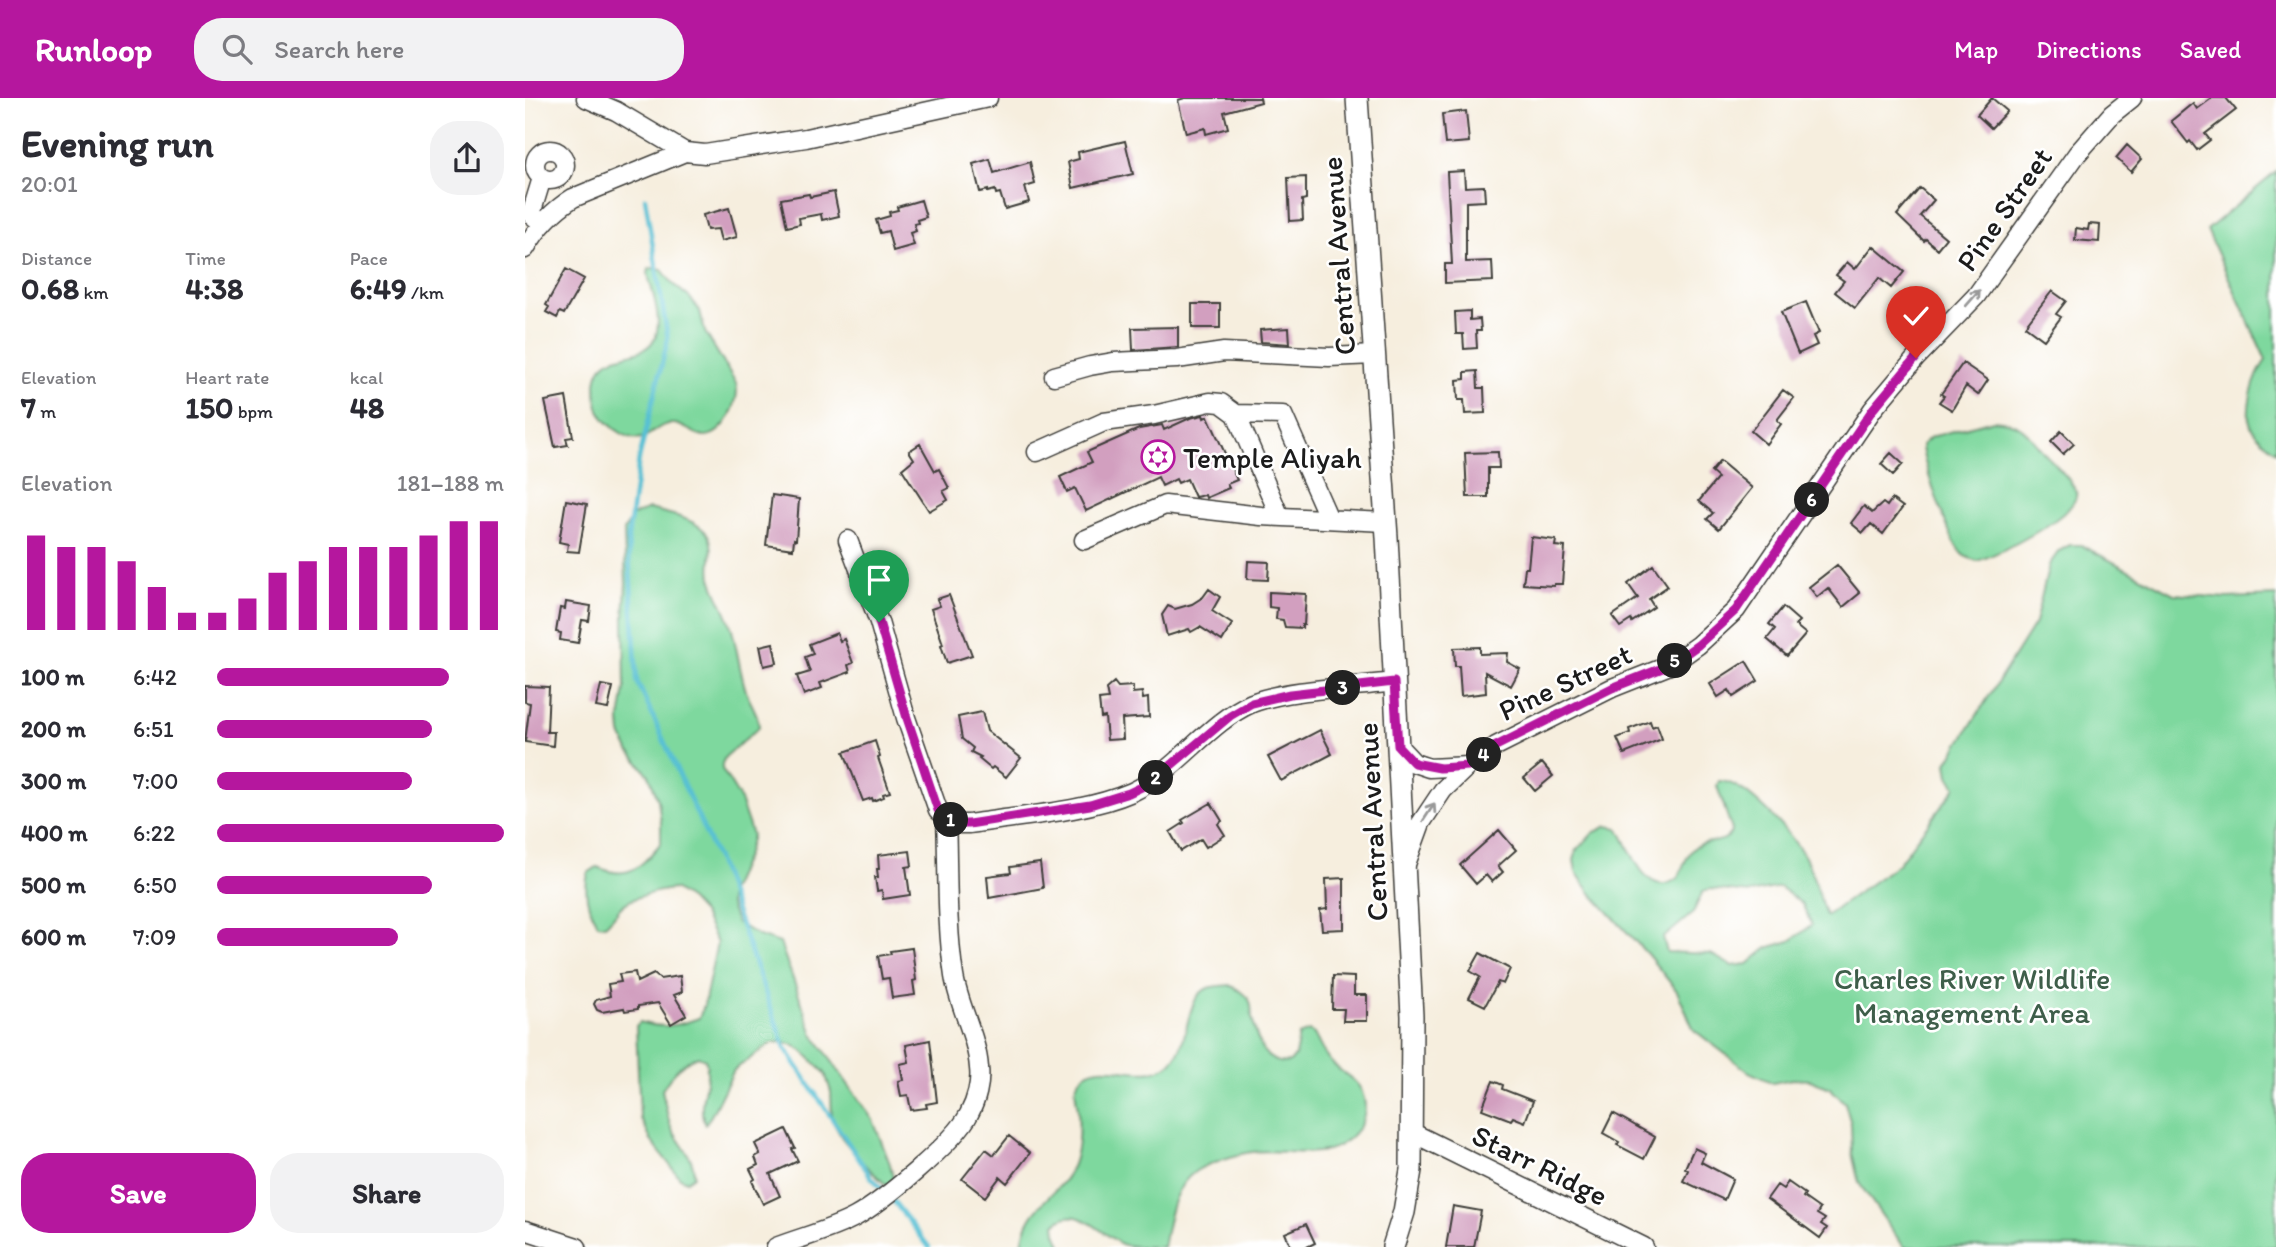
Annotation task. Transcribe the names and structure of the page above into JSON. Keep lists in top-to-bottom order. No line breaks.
{"streets":{"main road":["Central Avenue"],"street":["Pine Street","Starr Ridge"]},"crossings":[["Pine Street","Central Avenue"],["Central Avenue","Starr Ridge"]],"one_way":["Pine Street"],"parks":["Charles River Wildlife Management Area"],"places":{"synagogue":["Temple Aliyah"]},"page":{"header":"Runloop","search":"Search here","nav":["Map","Directions","Saved"],"heading":["Evening run","20:01"],"stats":[["Distance","0.68 km"],["Time","4:38"],["Pace","6:49 /km"],["Elevation","7 m"],["Heart rate","150 bpm"],["kcal","48"]],"chart":["Elevation","181–188 m"],"pins":["6","5","3","4","2","1"],"list":[{"name":"100 m","note":"6:42"},{"name":"200 m","note":"6:51"},{"name":"300 m","note":"7:00"},{"name":"400 m","note":"6:22"},{"name":"500 m","note":"6:50"},{"name":"600 m","note":"7:09"}],"buttons":["Save","Share"]}}
